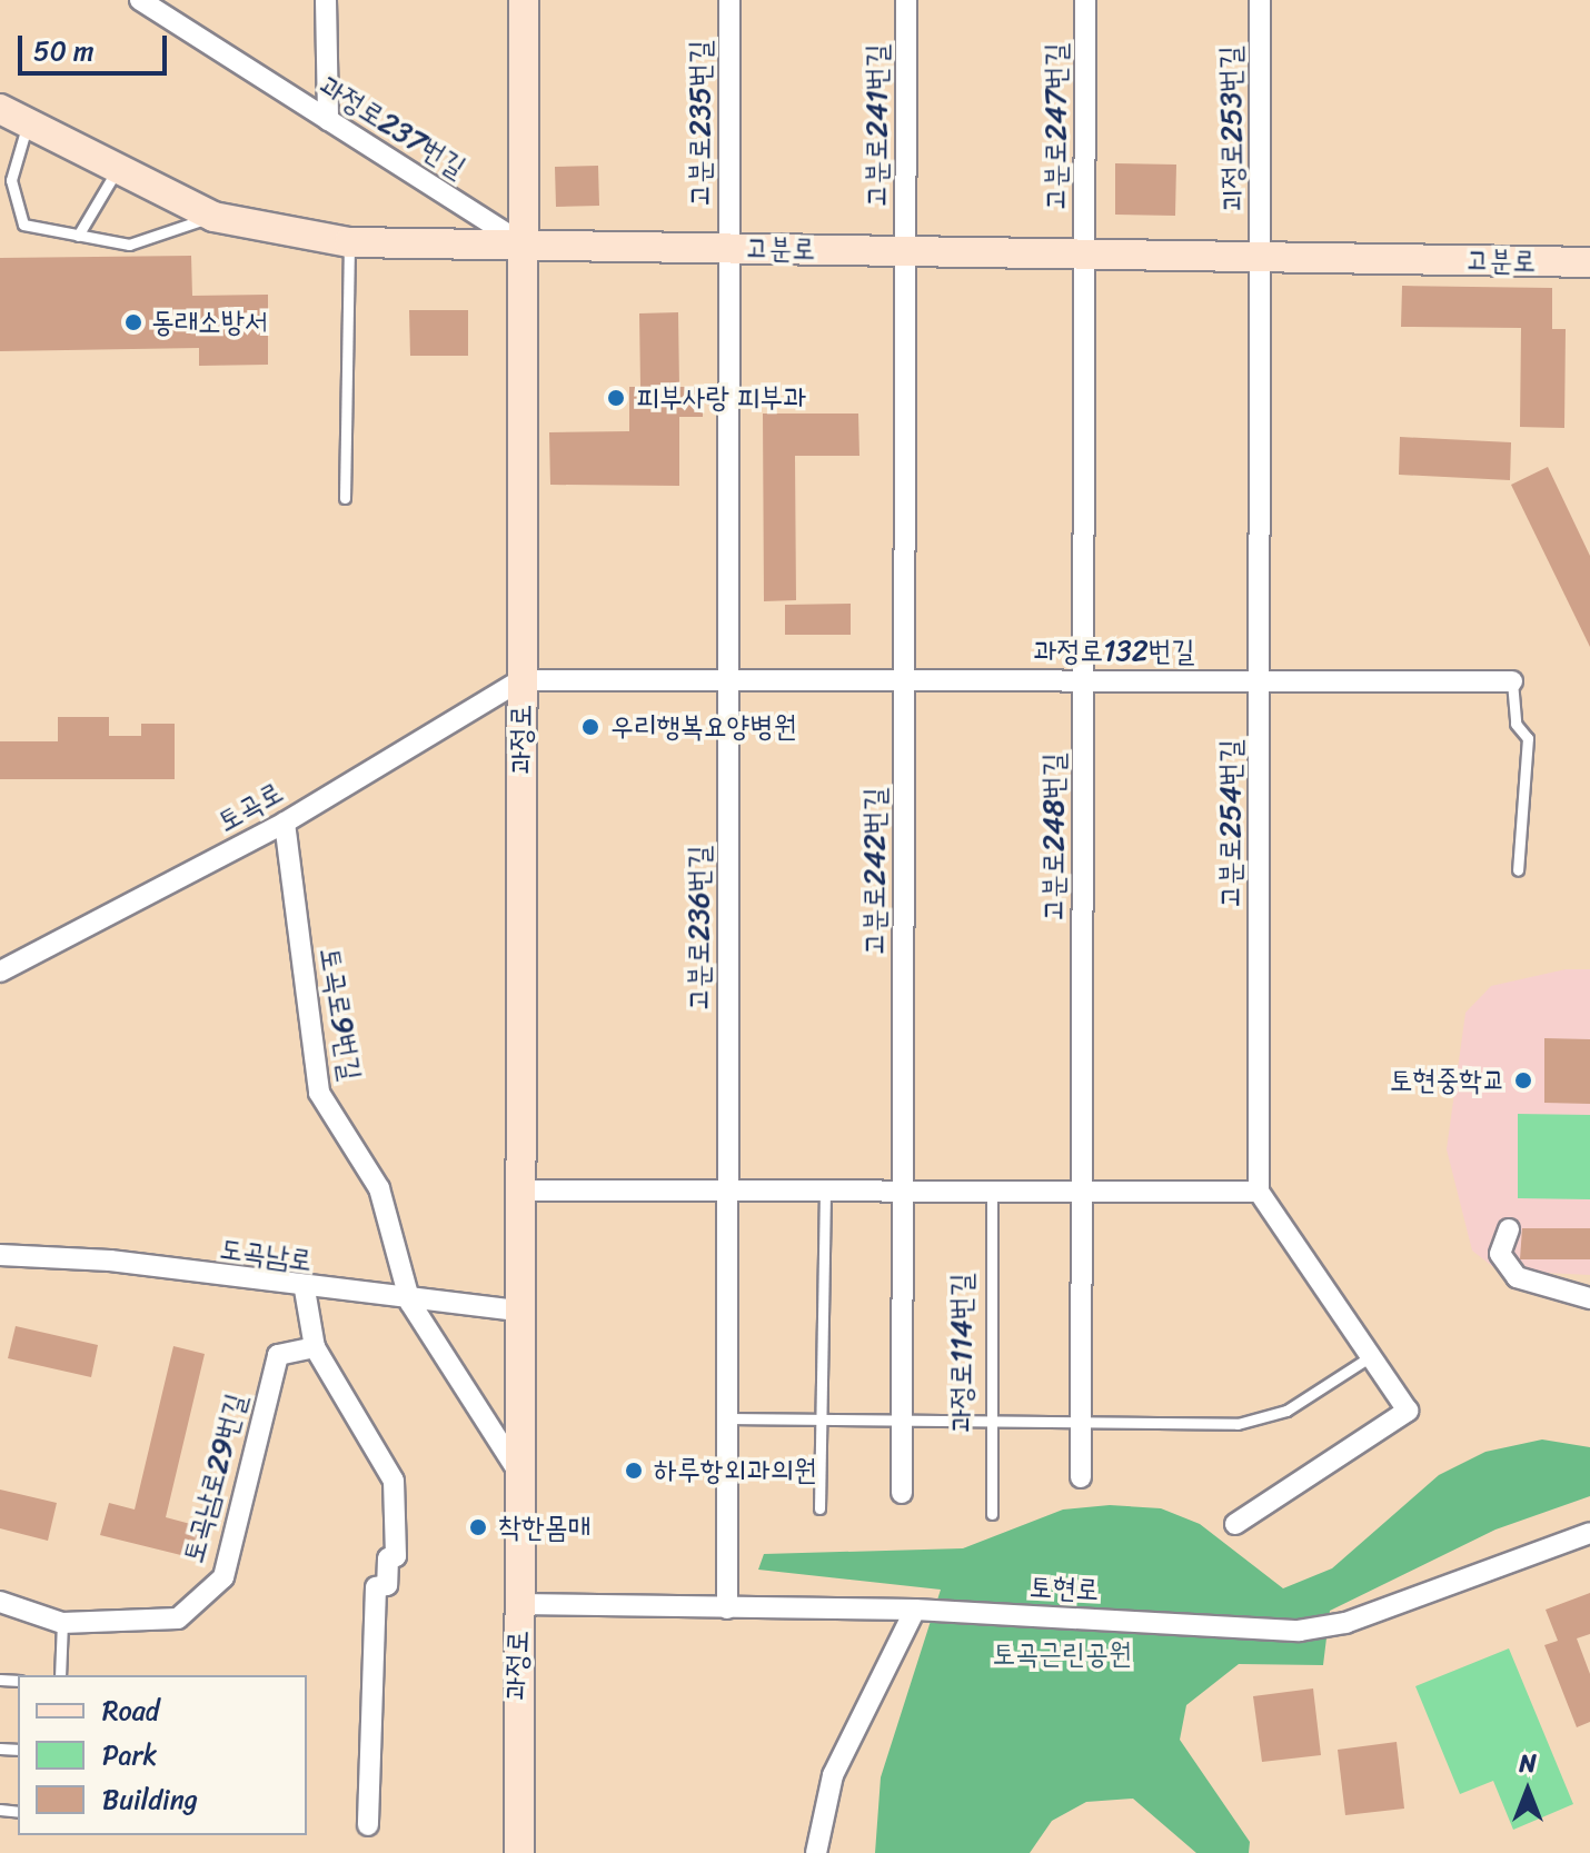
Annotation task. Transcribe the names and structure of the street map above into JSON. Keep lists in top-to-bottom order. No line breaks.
{"streets":{"main road":["고분로","과정로"],"street":["고분로235번길","고분로241번길","과정로237번길","고분로247번길","괴정로253번길","과정로132번길","토곡로","고분로254번길","고분로248번길","고분로242번길","고분로236번길","토곡로9번길","도곡남로","토곡남로29번길","토현로"],"lane":["과정로114번길"]},"crossings":[["고분로235번길","고분로"],["고분로235번길","고분로236번길"],["고분로241번길","고분로"],["고분로241번길","고분로242번길"],["과정로237번길","고분로"],["과정로237번길","과정로"],["고분로247번길","고분로"],["고분로247번길","고분로248번길"],["괴정로253번길","고분로"],["괴정로253번길","고분로254번길"],["고분로","과정로"],["고분로","고분로254번길"],["고분로","고분로248번길"],["고분로","고분로242번길"],["고분로","고분로236번길"],["과정로132번길","과정로"],["과정로132번길","토곡로"],["과정로132번길","고분로254번길"],["과정로132번길","고분로248번길"],["과정로132번길","고분로242번길"],["과정로132번길","고분로236번길"],["과정로","토곡로"],["과정로","도곡남로"],["과정로","토현로"],["토곡로","토곡로9번길"],["고분로236번길","토현로"],["토곡로9번길","도곡남로"]],"parks":["토곡근린공원"],"places":["동래소방서","피부사랑 피부과","우리행복요양병원","토현중학교","하루항외과의원","착한몸매"],"legend":["Road","Park","Building"],"scale_bar":"50 m","north":"top"}
